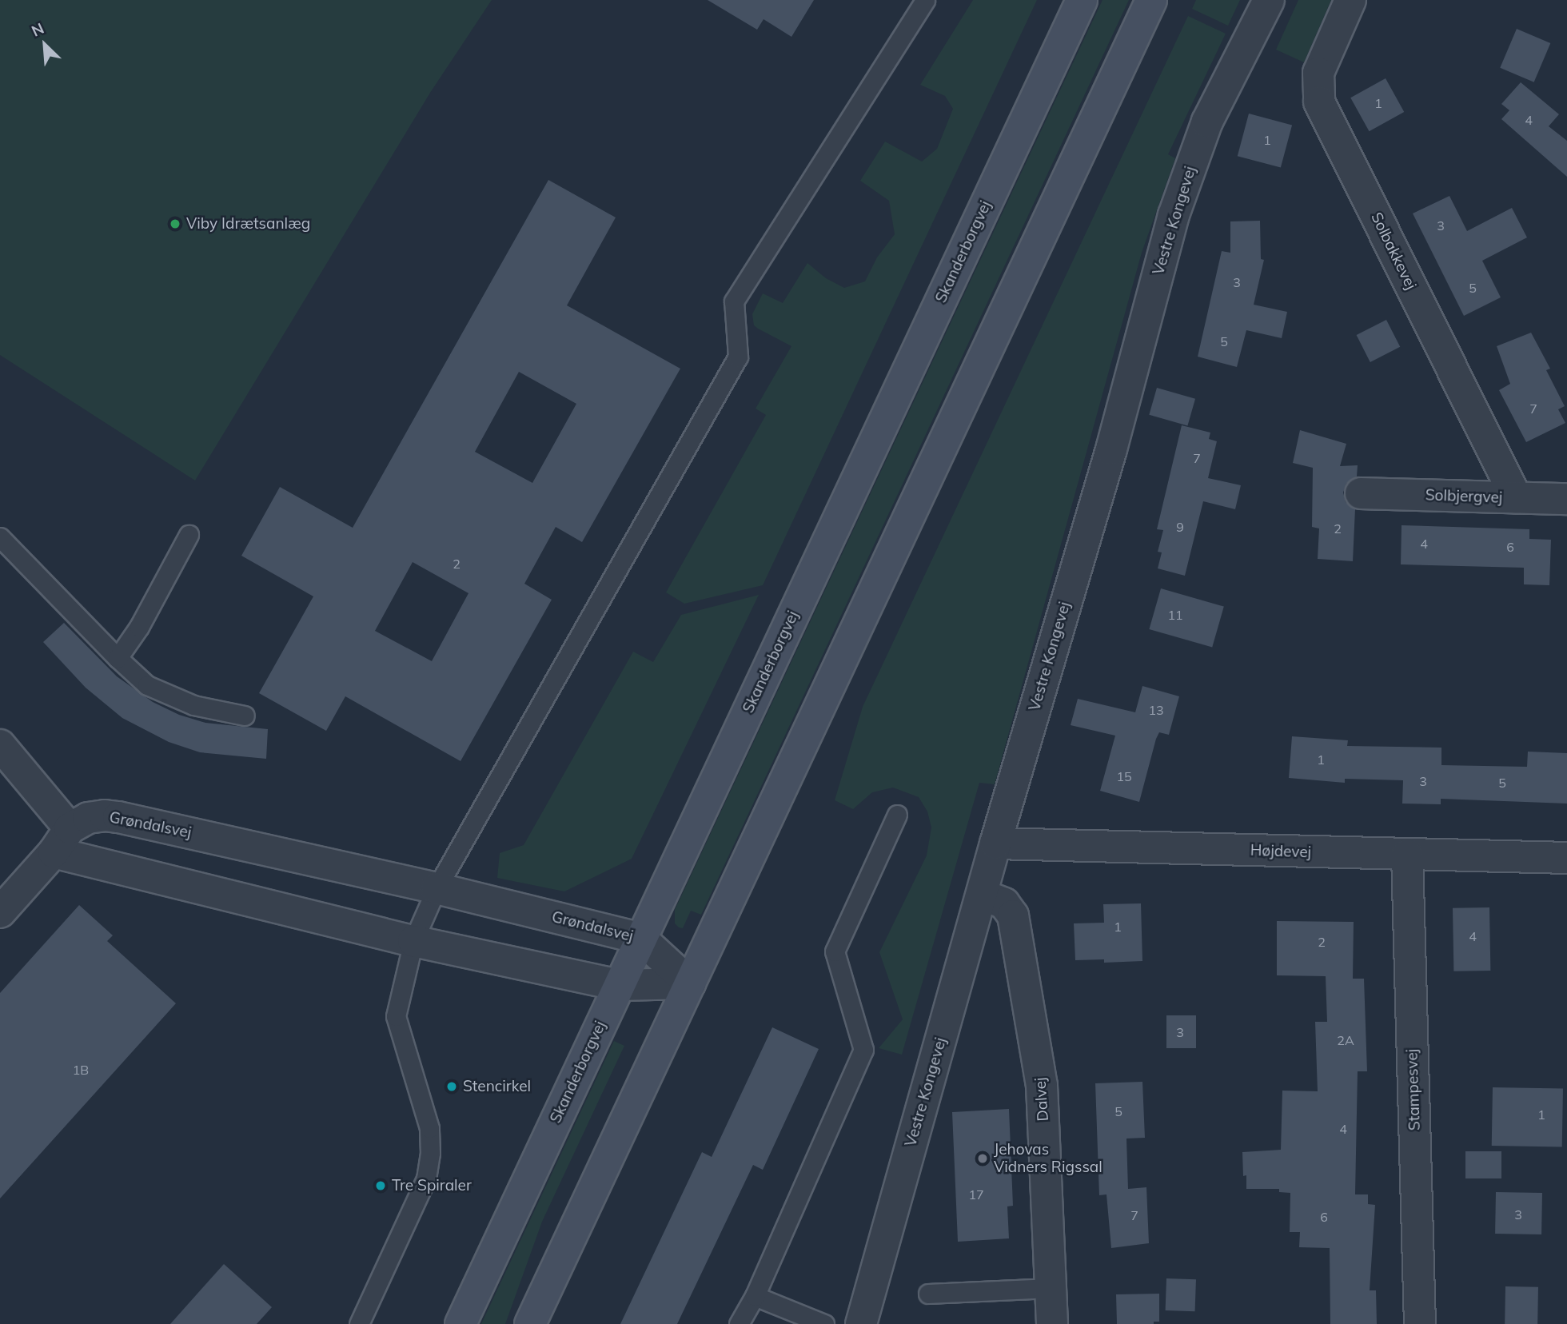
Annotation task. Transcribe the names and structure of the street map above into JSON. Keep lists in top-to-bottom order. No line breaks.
{"streets":{"main road":["Skanderborgvej"],"street":["Vestre Kongevej","Solbakkevej","Solbjergvej","Grøndalsvej","Højdevej","Stampesvej","Dalvej"]},"crossings":[["Vestre Kongevej","Højdevej"],["Vestre Kongevej","Dalvej"],["Solbakkevej","Solbjergvej"],["Skanderborgvej","Grøndalsvej"],["Højdevej","Stampesvej"]],"places":["Viby Idrætsanlæg","Stencirkel","Jehovas Vidners Rigssal","Tre Spiraler"],"house_numbers":["1","4","1","3","3","5","5","7","7","9","2","4","6","2","11","13","1","15","3","5","1","4","2","3","2A","1B","5","1","4","17","3","7","6"],"north":"top left"}
